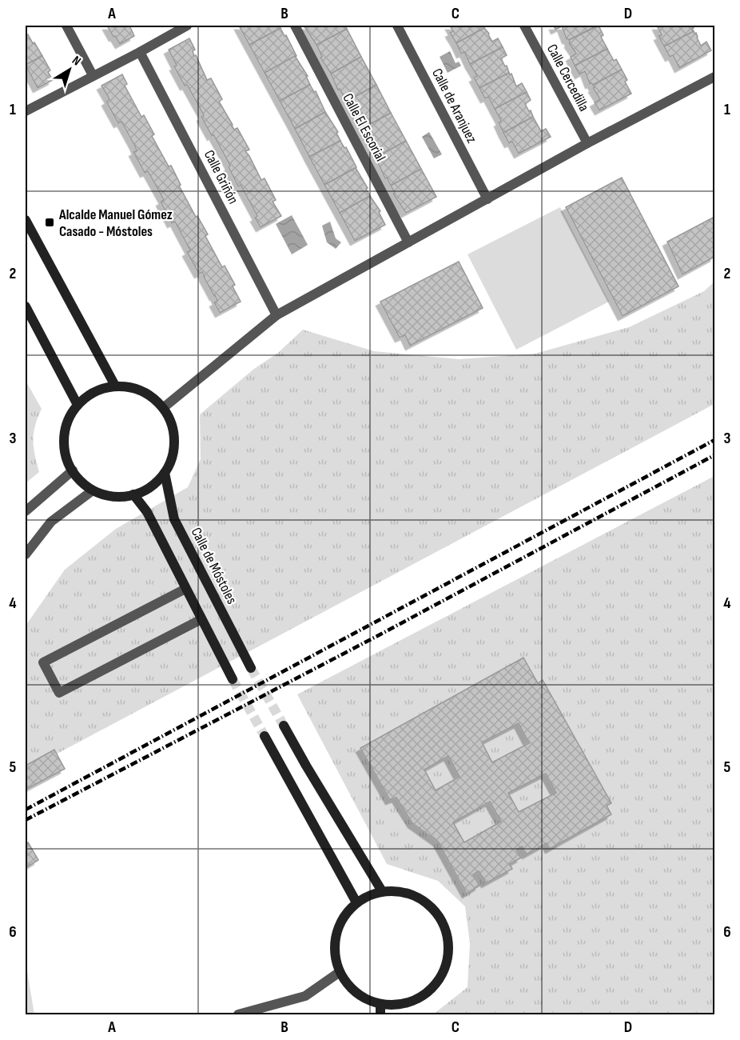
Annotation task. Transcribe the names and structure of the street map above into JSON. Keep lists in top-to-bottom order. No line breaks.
{"streets":{"main road":["Calle de Móstoles"],"street":["Calle Cercedilla","Calle de Aranjuez","Calle El Escorial","Calle Griñón"]},"places":{"transit":["Alcalde Manuel Gómez Casado - Móstoles"]},"north":"top right","grid":{"columns":["A","B","C","D"],"rows":["1","2","3","4","5","6"]}}
